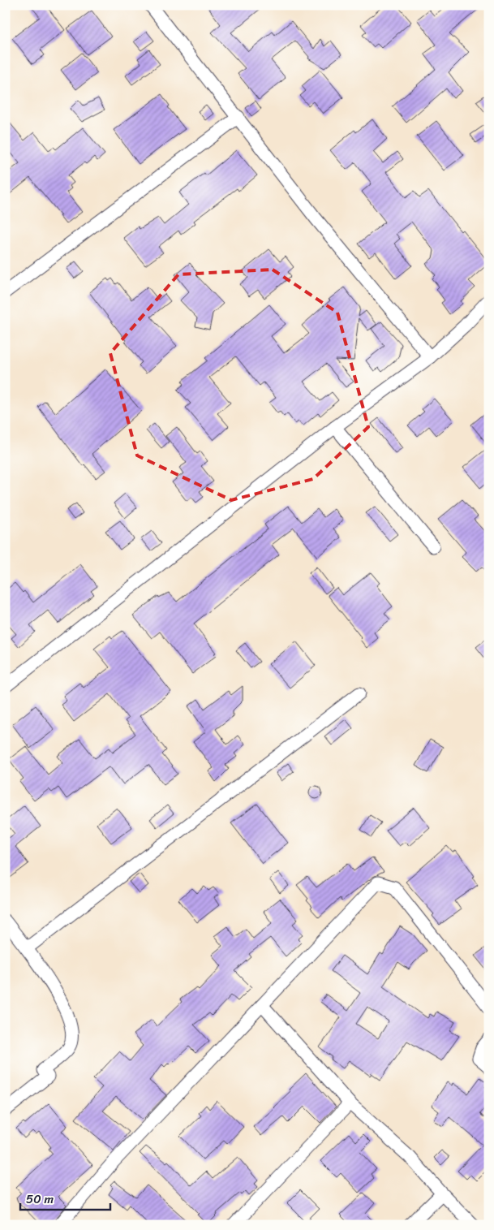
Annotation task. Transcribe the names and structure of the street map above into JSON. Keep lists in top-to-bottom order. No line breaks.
{"scale_bar":"50 m"}
